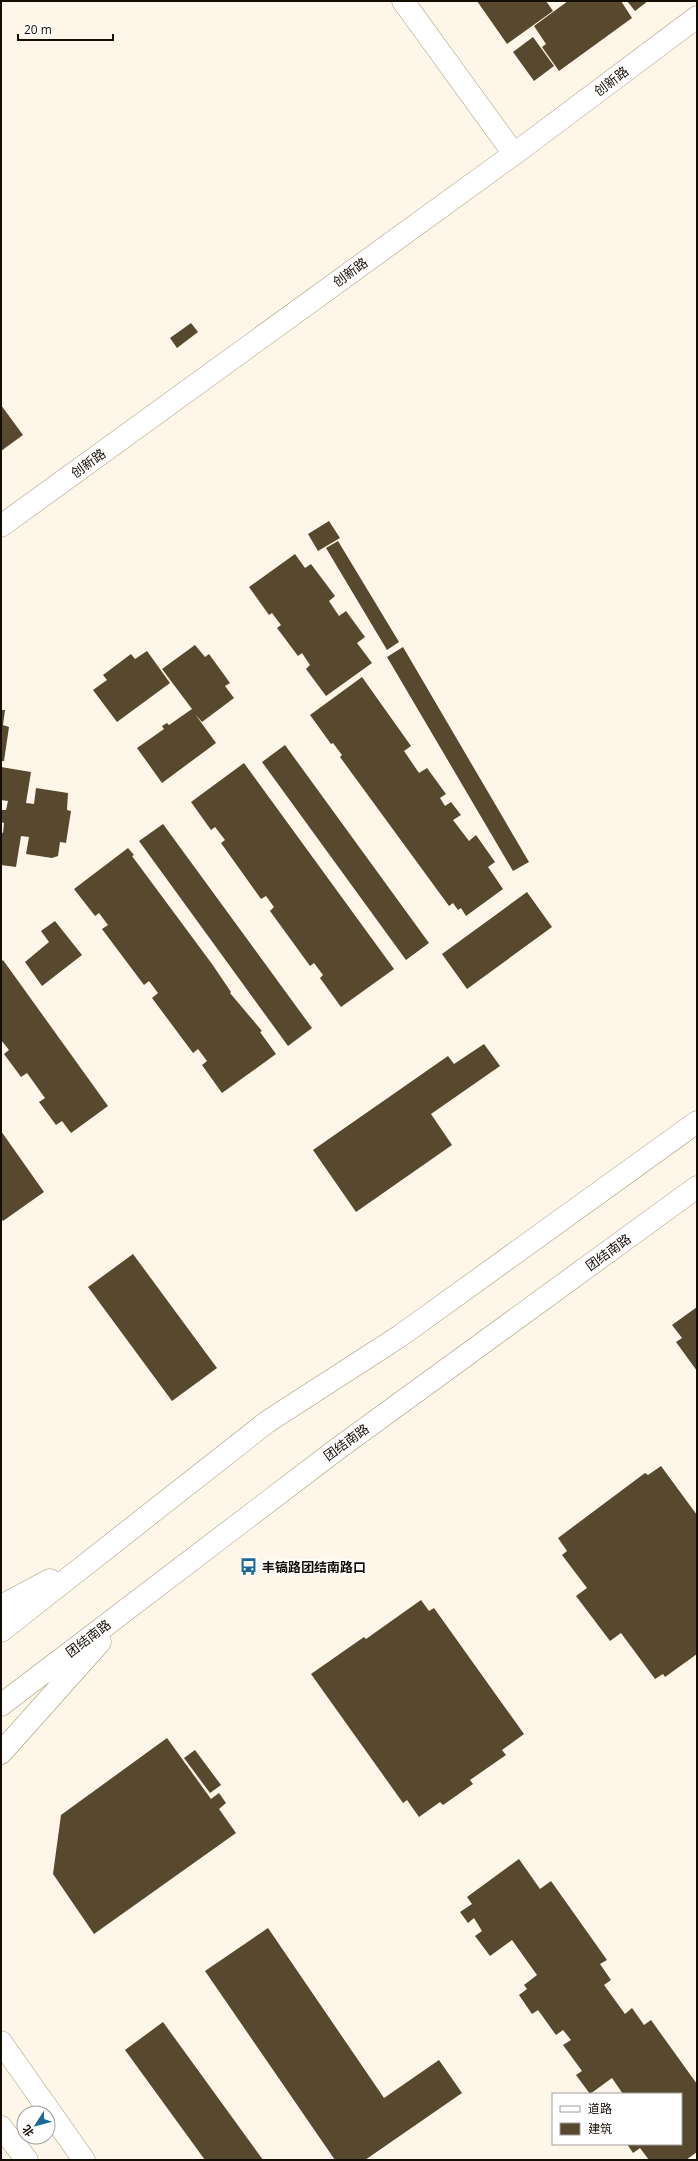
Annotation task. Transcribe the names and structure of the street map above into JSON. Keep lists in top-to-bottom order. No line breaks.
{"streets":{"main road":["创新路","团结南路"]},"places":{"bus stop":["丰镐路团结南路口"]},"legend":["道路","建筑"],"scale_bar":"20 m","north":"bottom left"}
